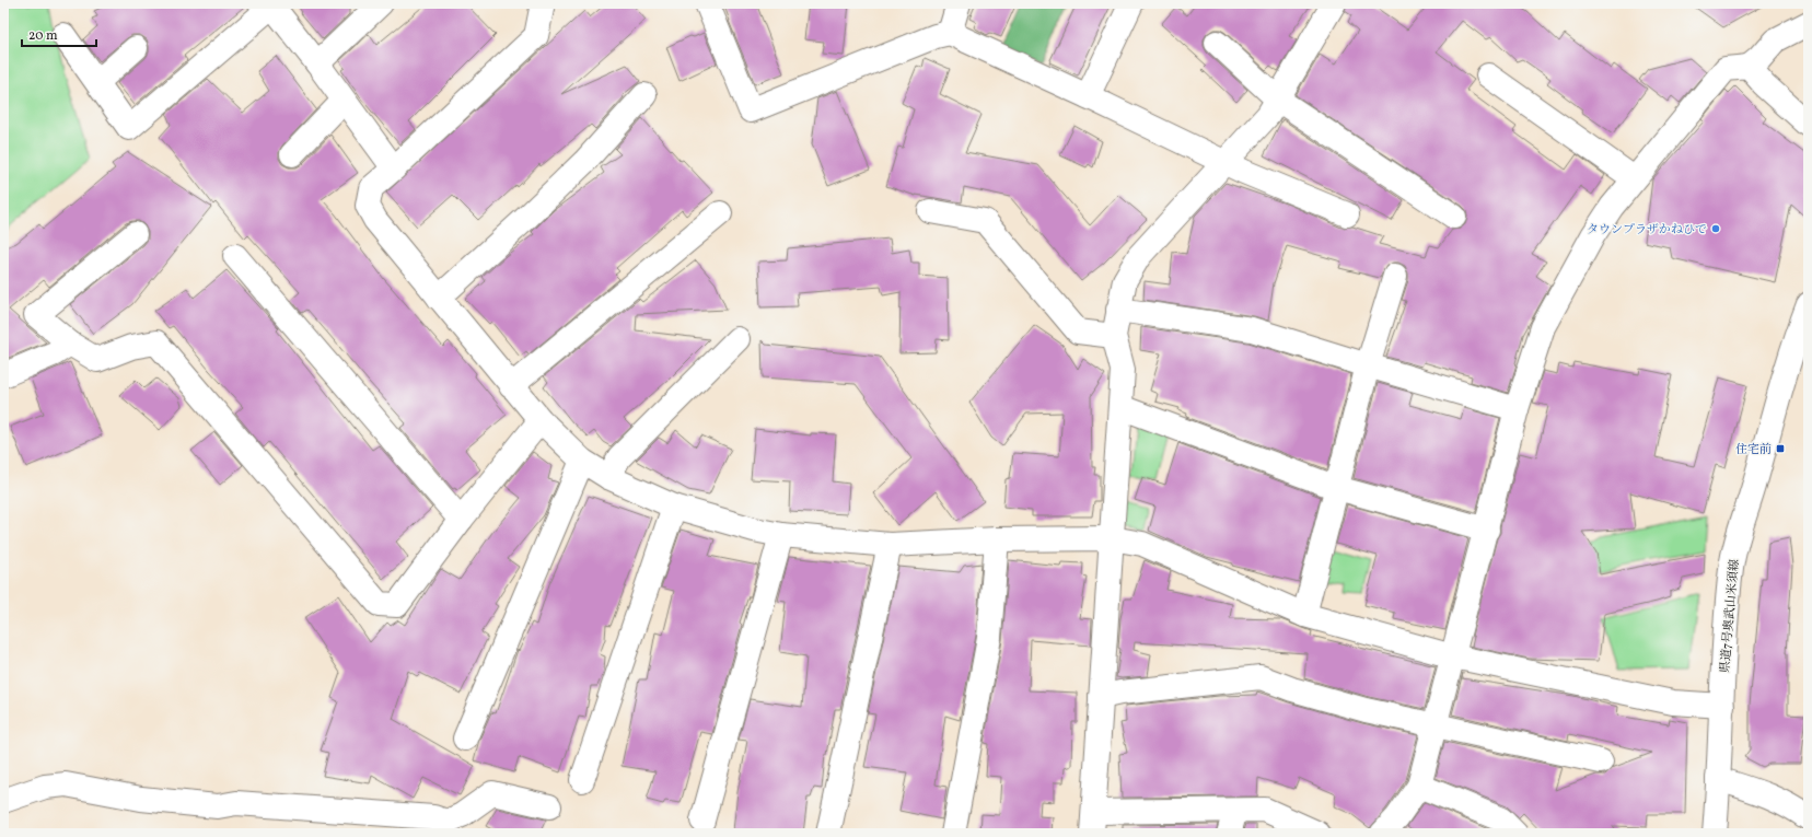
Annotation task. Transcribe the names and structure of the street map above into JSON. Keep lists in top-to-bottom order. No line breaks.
{"streets":{"street":["県道7号奥武山米須線"]},"places":{"other":["タウンプラザかねひで"],"transit":["住宅前"]},"scale_bar":"20 m"}
